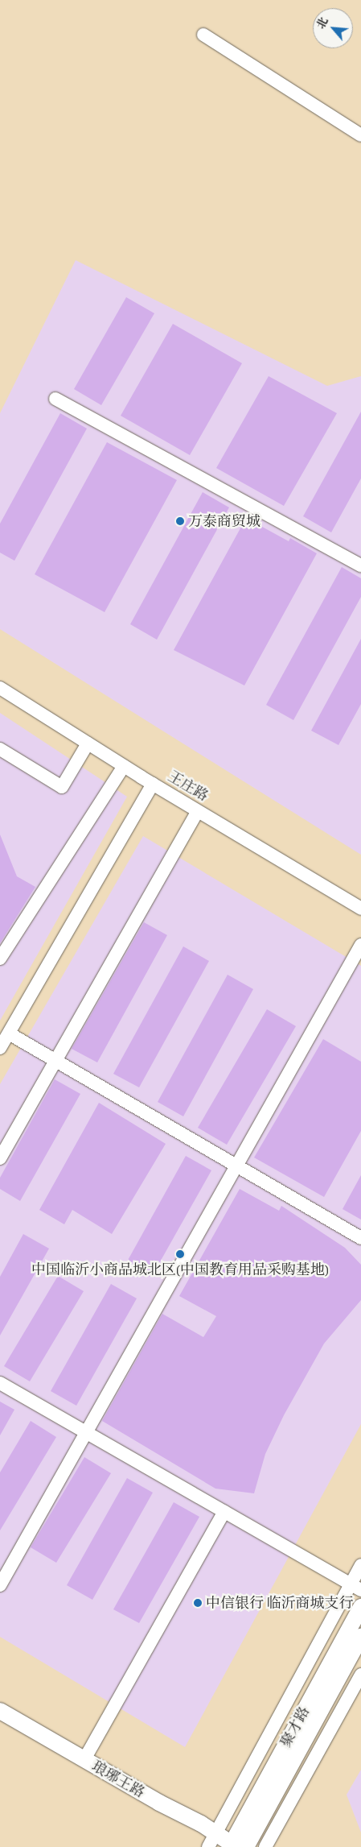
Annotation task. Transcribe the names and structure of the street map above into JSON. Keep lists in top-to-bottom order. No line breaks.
{"streets":{"main road":["聚才路","琅琊王路"],"street":["王庄路"]},"crossings":[["聚才路","琅琊王路"]],"places":["万泰商贸城","中国临沂小商品城北区(中国教育用品采购基地)","中信银行 临沂商城支行"],"north":"top left"}
